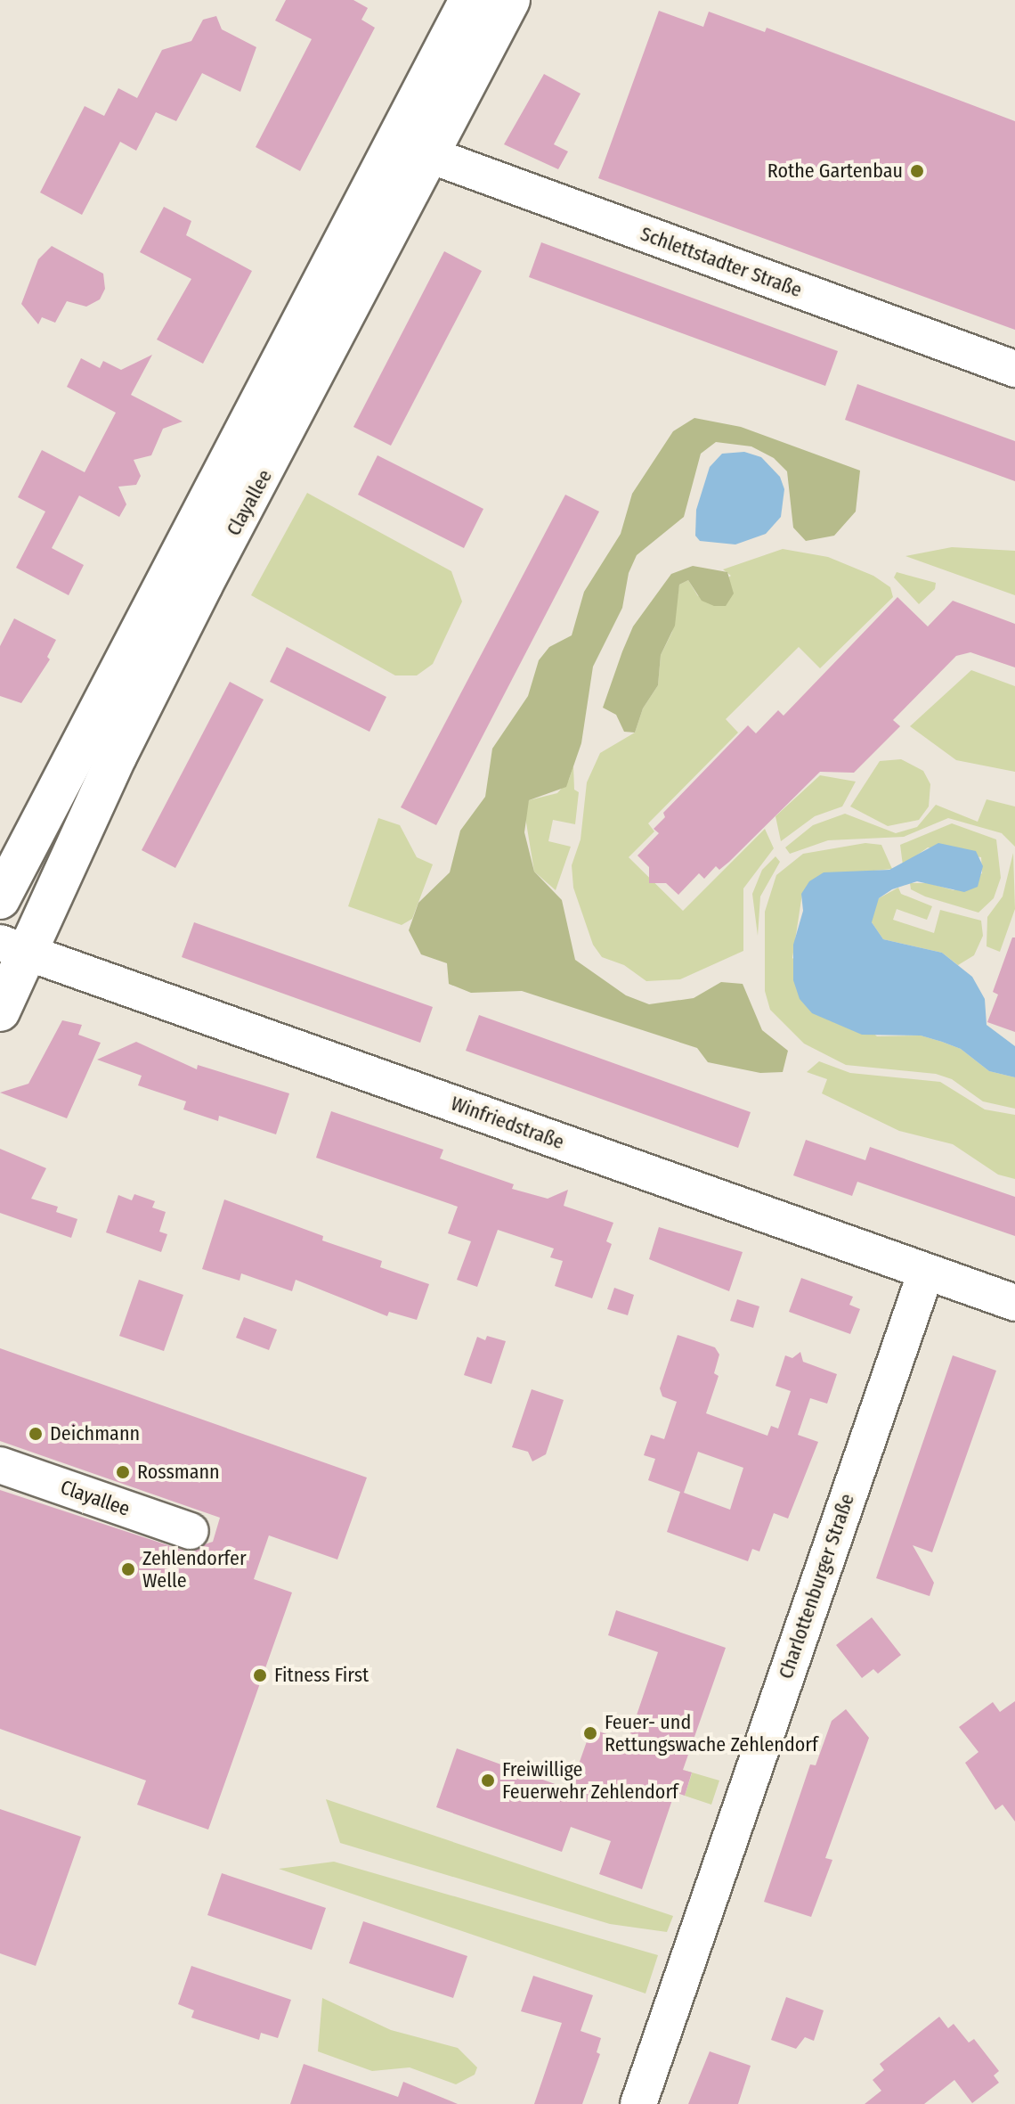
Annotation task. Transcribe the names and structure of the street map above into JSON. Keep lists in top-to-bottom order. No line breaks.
{"streets":{"main road":["Clayallee"],"street":["Schlettstadter Straße","Winfriedstraße","Charlottenburger Straße"]},"crossings":[["Schlettstadter Straße","Clayallee"],["Clayallee","Winfriedstraße"],["Winfriedstraße","Charlottenburger Straße"]],"places":["Rothe Gartenbau","Deichmann","Rossmann","Zehlendorfer Welle","Fitness First","Feuer- und Rettungswache Zehlendorf","Freiwillige Feuerwehr Zehlendorf"]}
